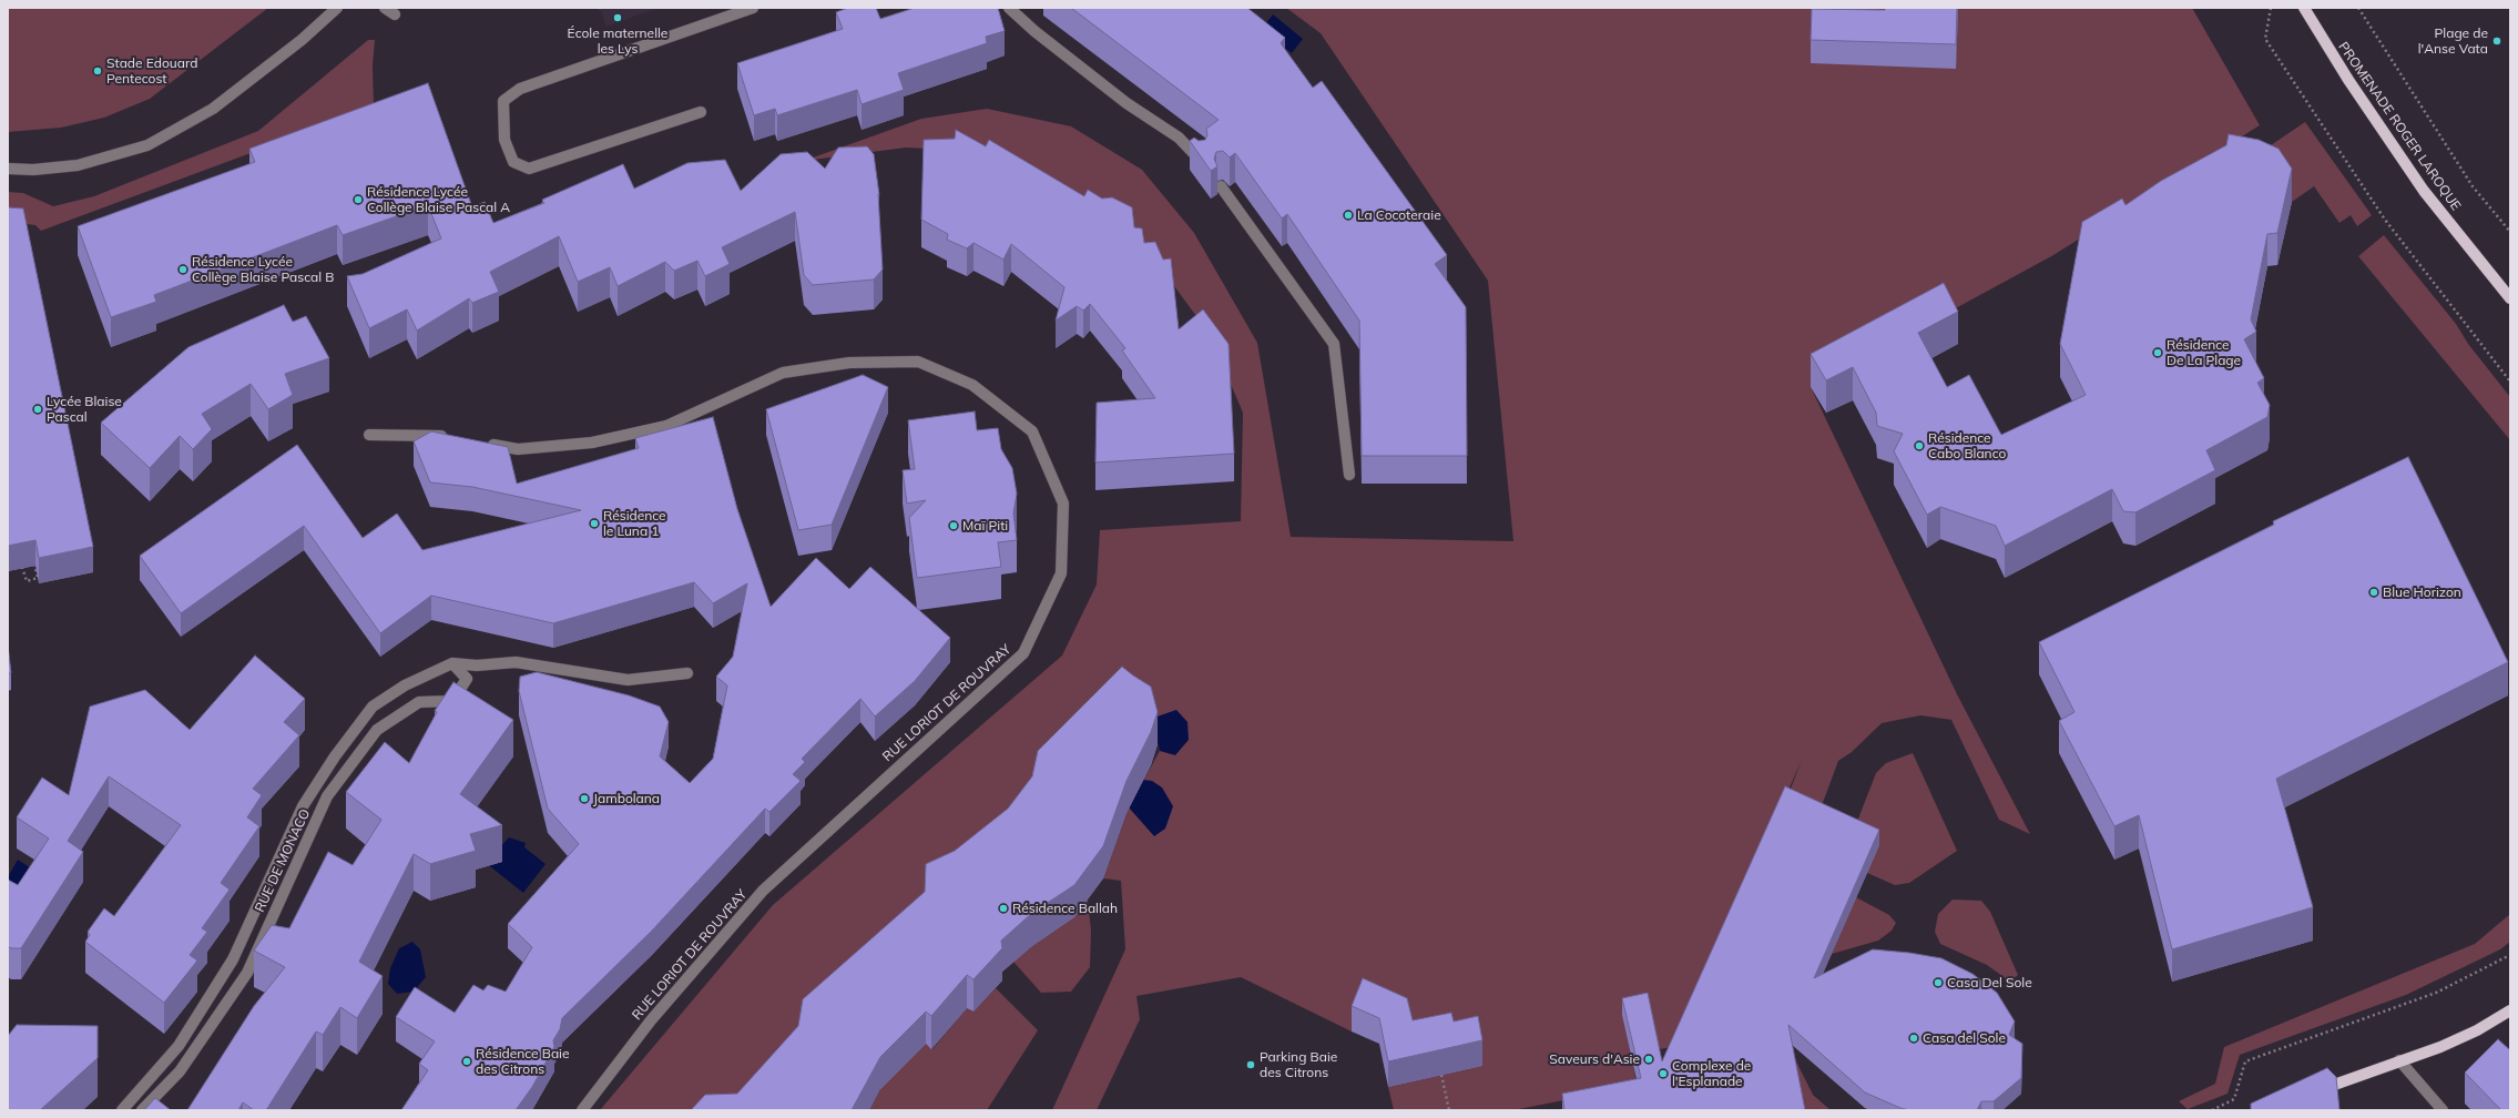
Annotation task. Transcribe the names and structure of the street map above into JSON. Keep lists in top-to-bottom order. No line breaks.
{"streets":{"main road":["PROMENADE ROGER LAROQUE"],"street":["RUE LORIOT DE ROUVRAY","RUE DE MONACO"]},"places":["École maternelle les Lys","Plage de l'Anse Vata","Stade Edouard Pentecost","Résidence Lycée Collège Blaise Pascal A","La Cocoteraie","Résidence Lycée Collège Blaise Pascal B","Résidence De La Plage","Lycée Blaise Pascal","Résidence Cabo Blanco","Résidence le Luna 1","Maï Piti","Blue Horizon","Jambolana","Résidence Ballah","Casa Del Sole","Casa del Sole","Saveurs d'Asie","Résidence Baie des Citrons","Parking Baie des Citrons","Complexe de l'Esplanade"]}
